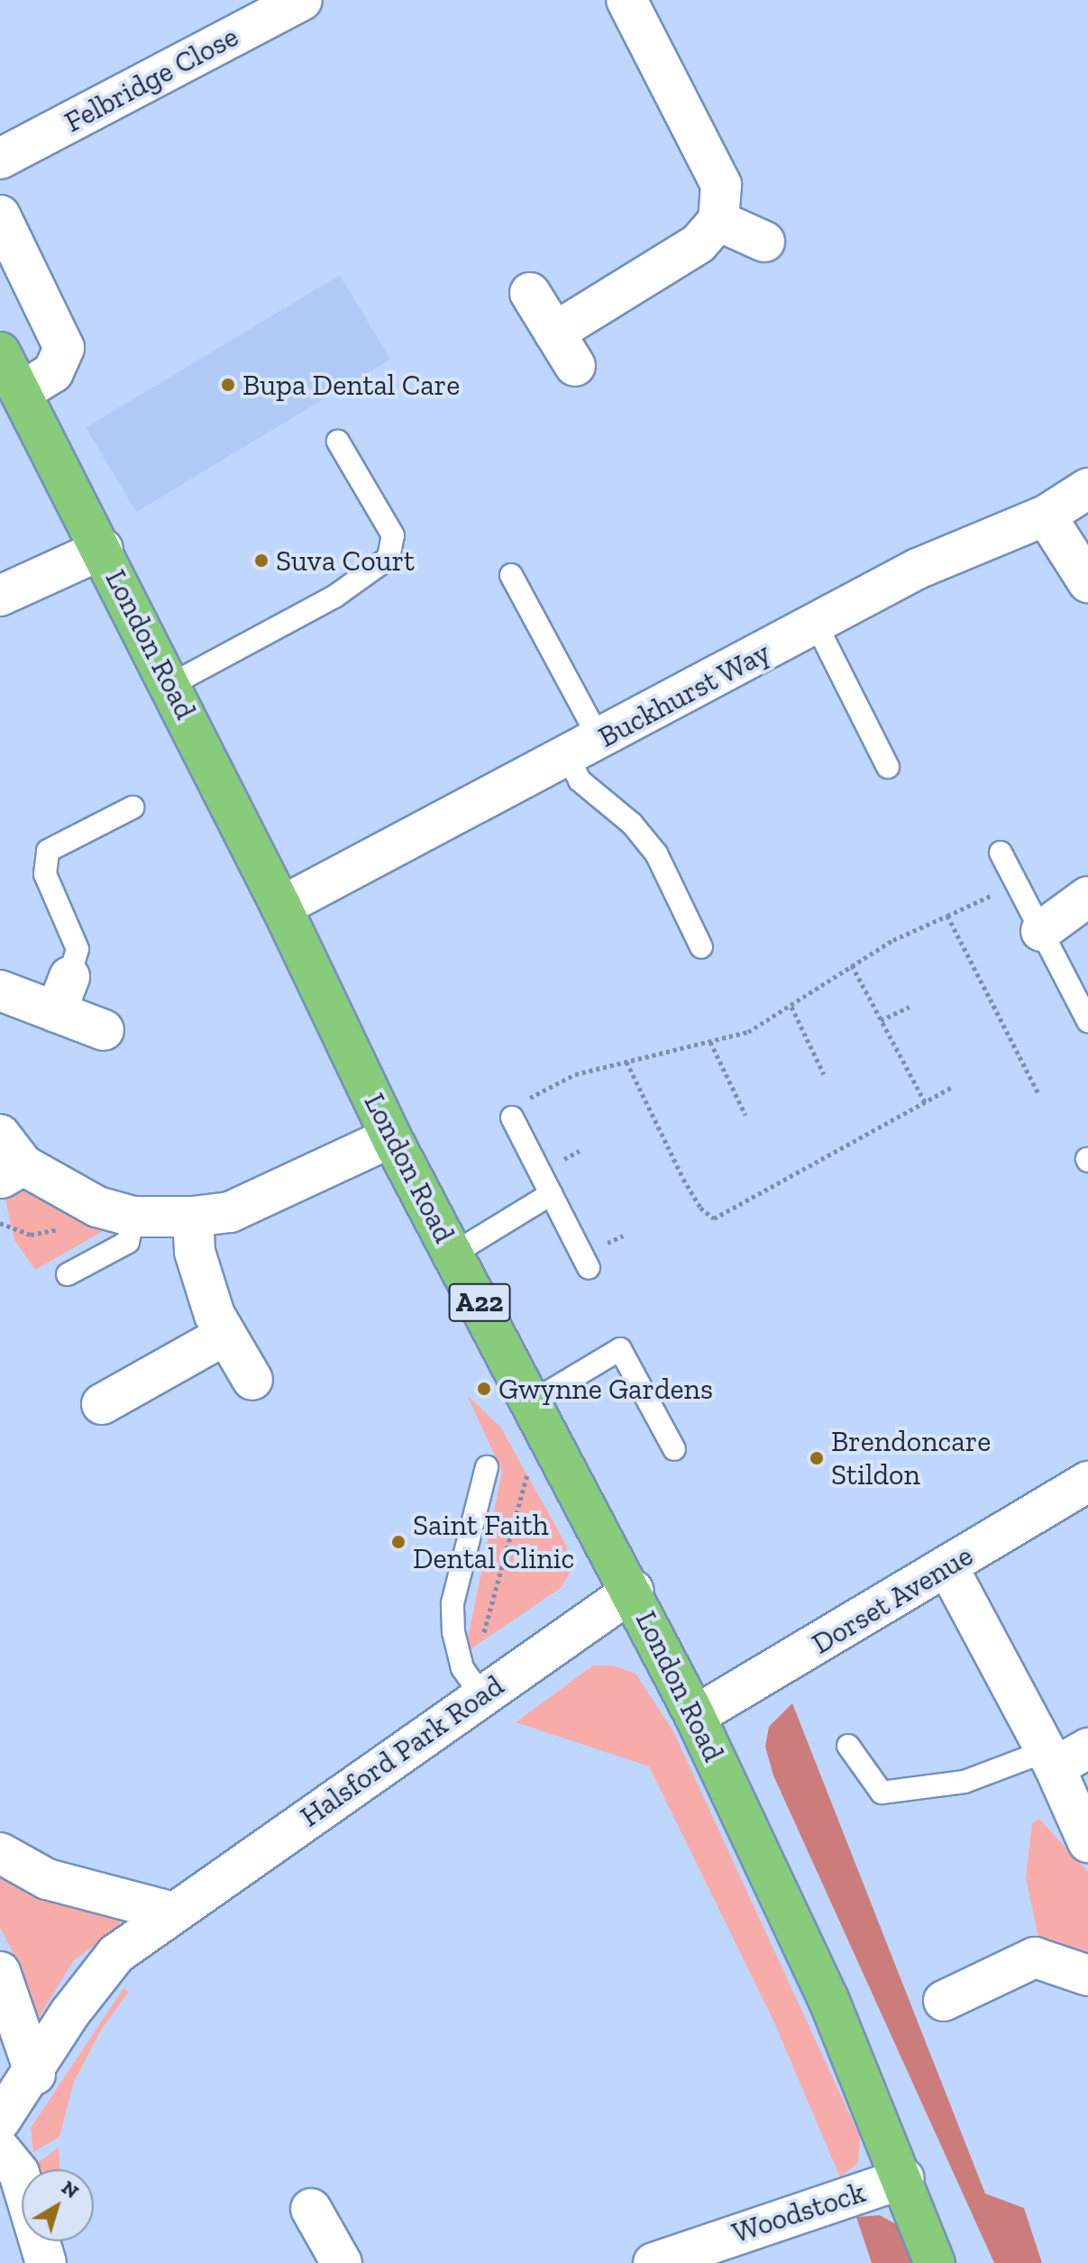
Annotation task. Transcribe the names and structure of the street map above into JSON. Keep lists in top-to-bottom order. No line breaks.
{"streets":{"highway":["London Road","A22"],"street":["Felbridge Close","Buckhurst Way","Dorset Avenue","Halsford Park Road","Woodstock"]},"crossings":[["London Road","Buckhurst Way"],["London Road","Dorset Avenue"],["London Road","Halsford Park Road"],["London Road","Woodstock"]],"places":["Bupa Dental Care","Suva Court","Gwynne Gardens","Brendoncare Stildon","Saint Faith Dental Clinic"],"north":"top right"}
